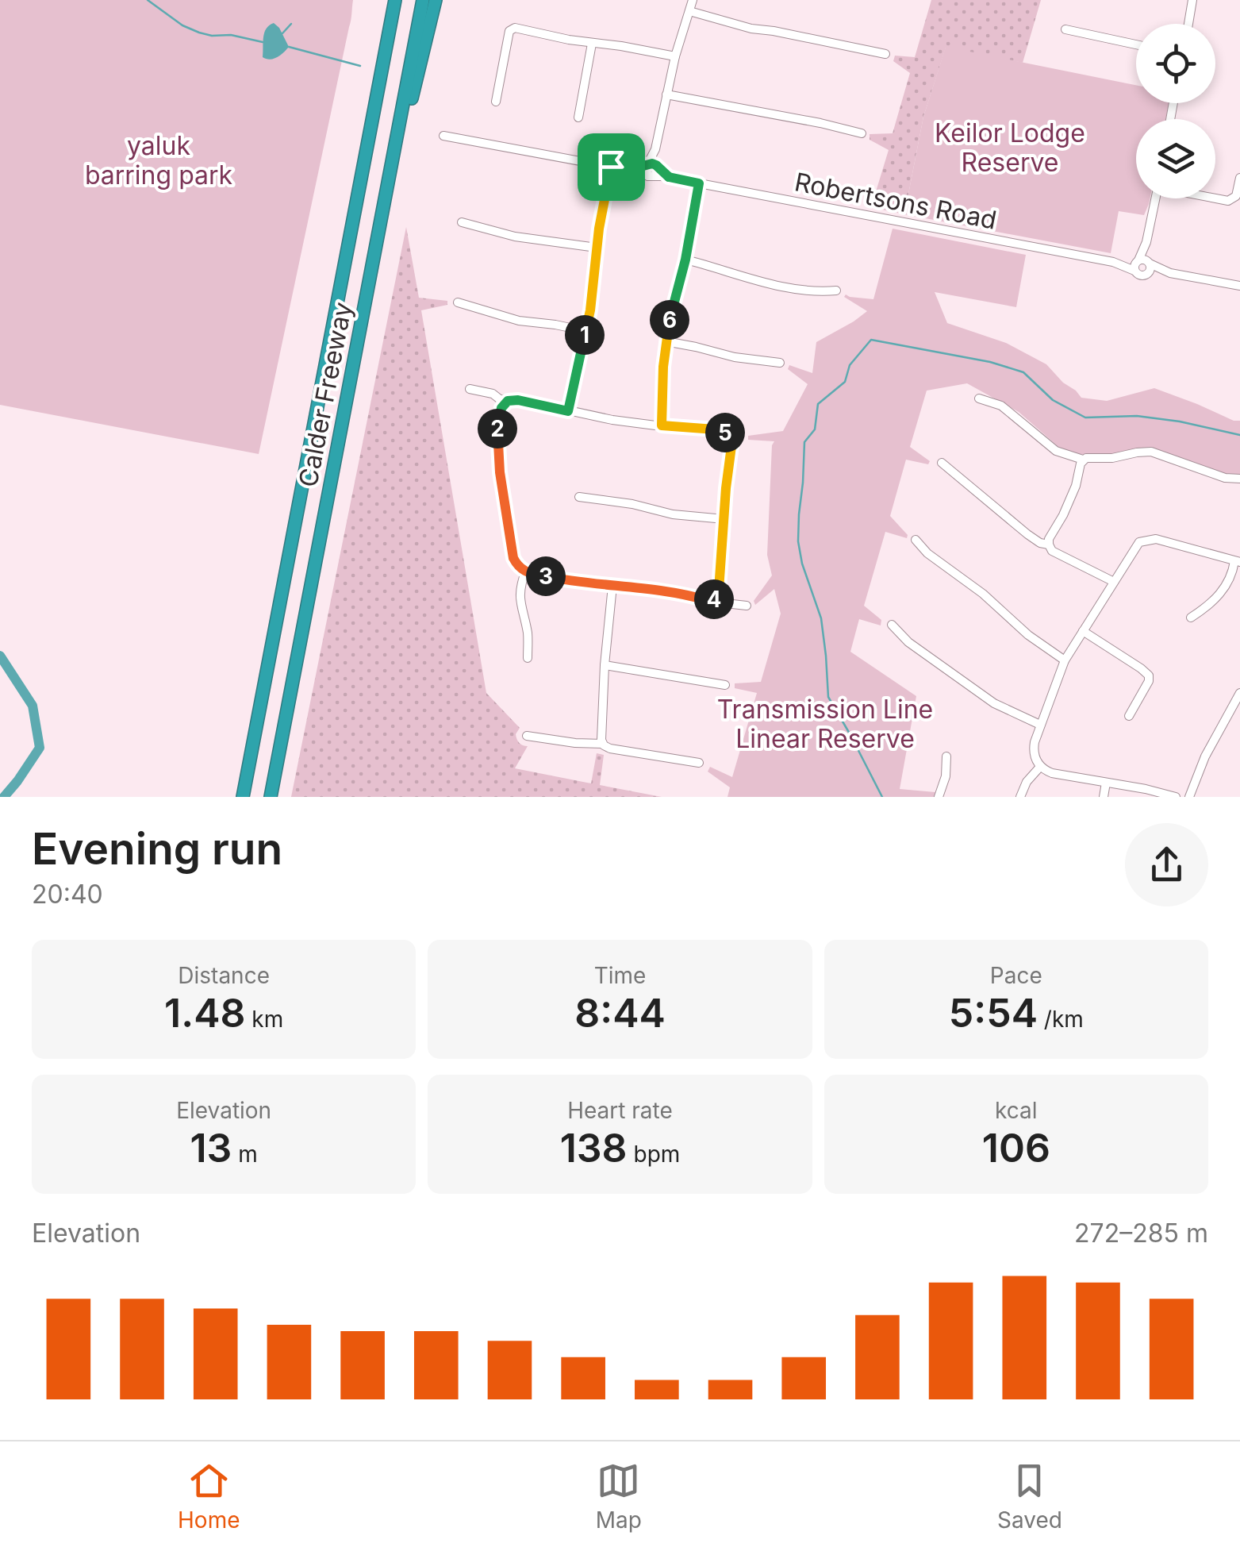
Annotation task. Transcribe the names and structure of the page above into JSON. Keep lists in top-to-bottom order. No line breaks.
{"streets":{"highway":["Calder Freeway"],"street":["Robertsons Road"]},"parks":["Keilor Lodge Reserve","yaluk barring park","Transmission Line Linear Reserve"],"page":{"pins":["6","1","2","5","3","4"],"heading":["Evening run","20:40"],"stats":[["Distance","1.48 km"],["Time","8:44"],["Pace","5:54 /km"],["Elevation","13 m"],["Heart rate","138 bpm"],["kcal","106"]],"chart":["Elevation","272–285 m"],"tabs":["Home","Map","Saved"]}}
